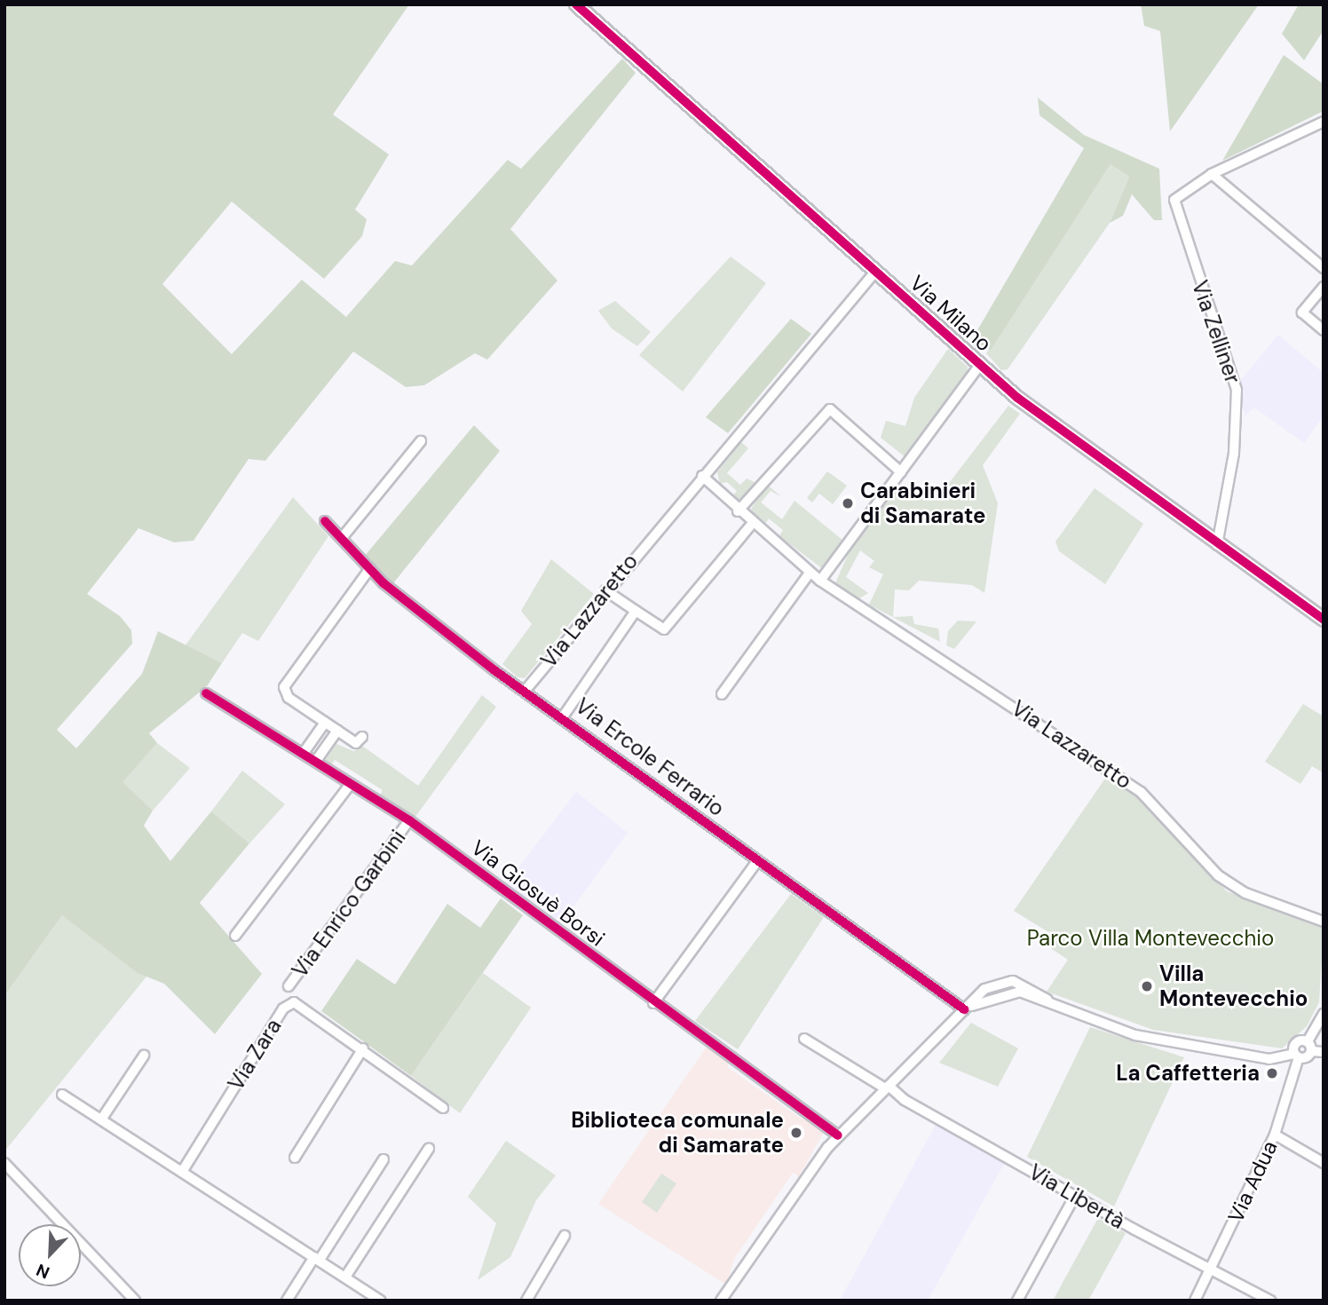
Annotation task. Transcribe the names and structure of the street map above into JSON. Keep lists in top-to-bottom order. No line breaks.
{"streets":{"street":["Via Milano","Via Zelliner","Via Lazzaretto","Via Ercole Ferrario","Via Giosuè Borsi","Via Enrico Garbini","Via Zara","Via Adua","Via Libertà"]},"crossings":[["Via Milano","Via Zelliner"],["Via Milano","Via Lazzaretto"],["Via Lazzaretto","Via Ercole Ferrario"],["Via Giosuè Borsi","Via Enrico Garbini"],["Via Adua","Via Libertà"]],"parks":["Parco Villa Montevecchio"],"places":["Carabinieri di Samarate","Villa Montevecchio","La Caffetteria","Biblioteca comunale di Samarate"],"north":"bottom left"}
